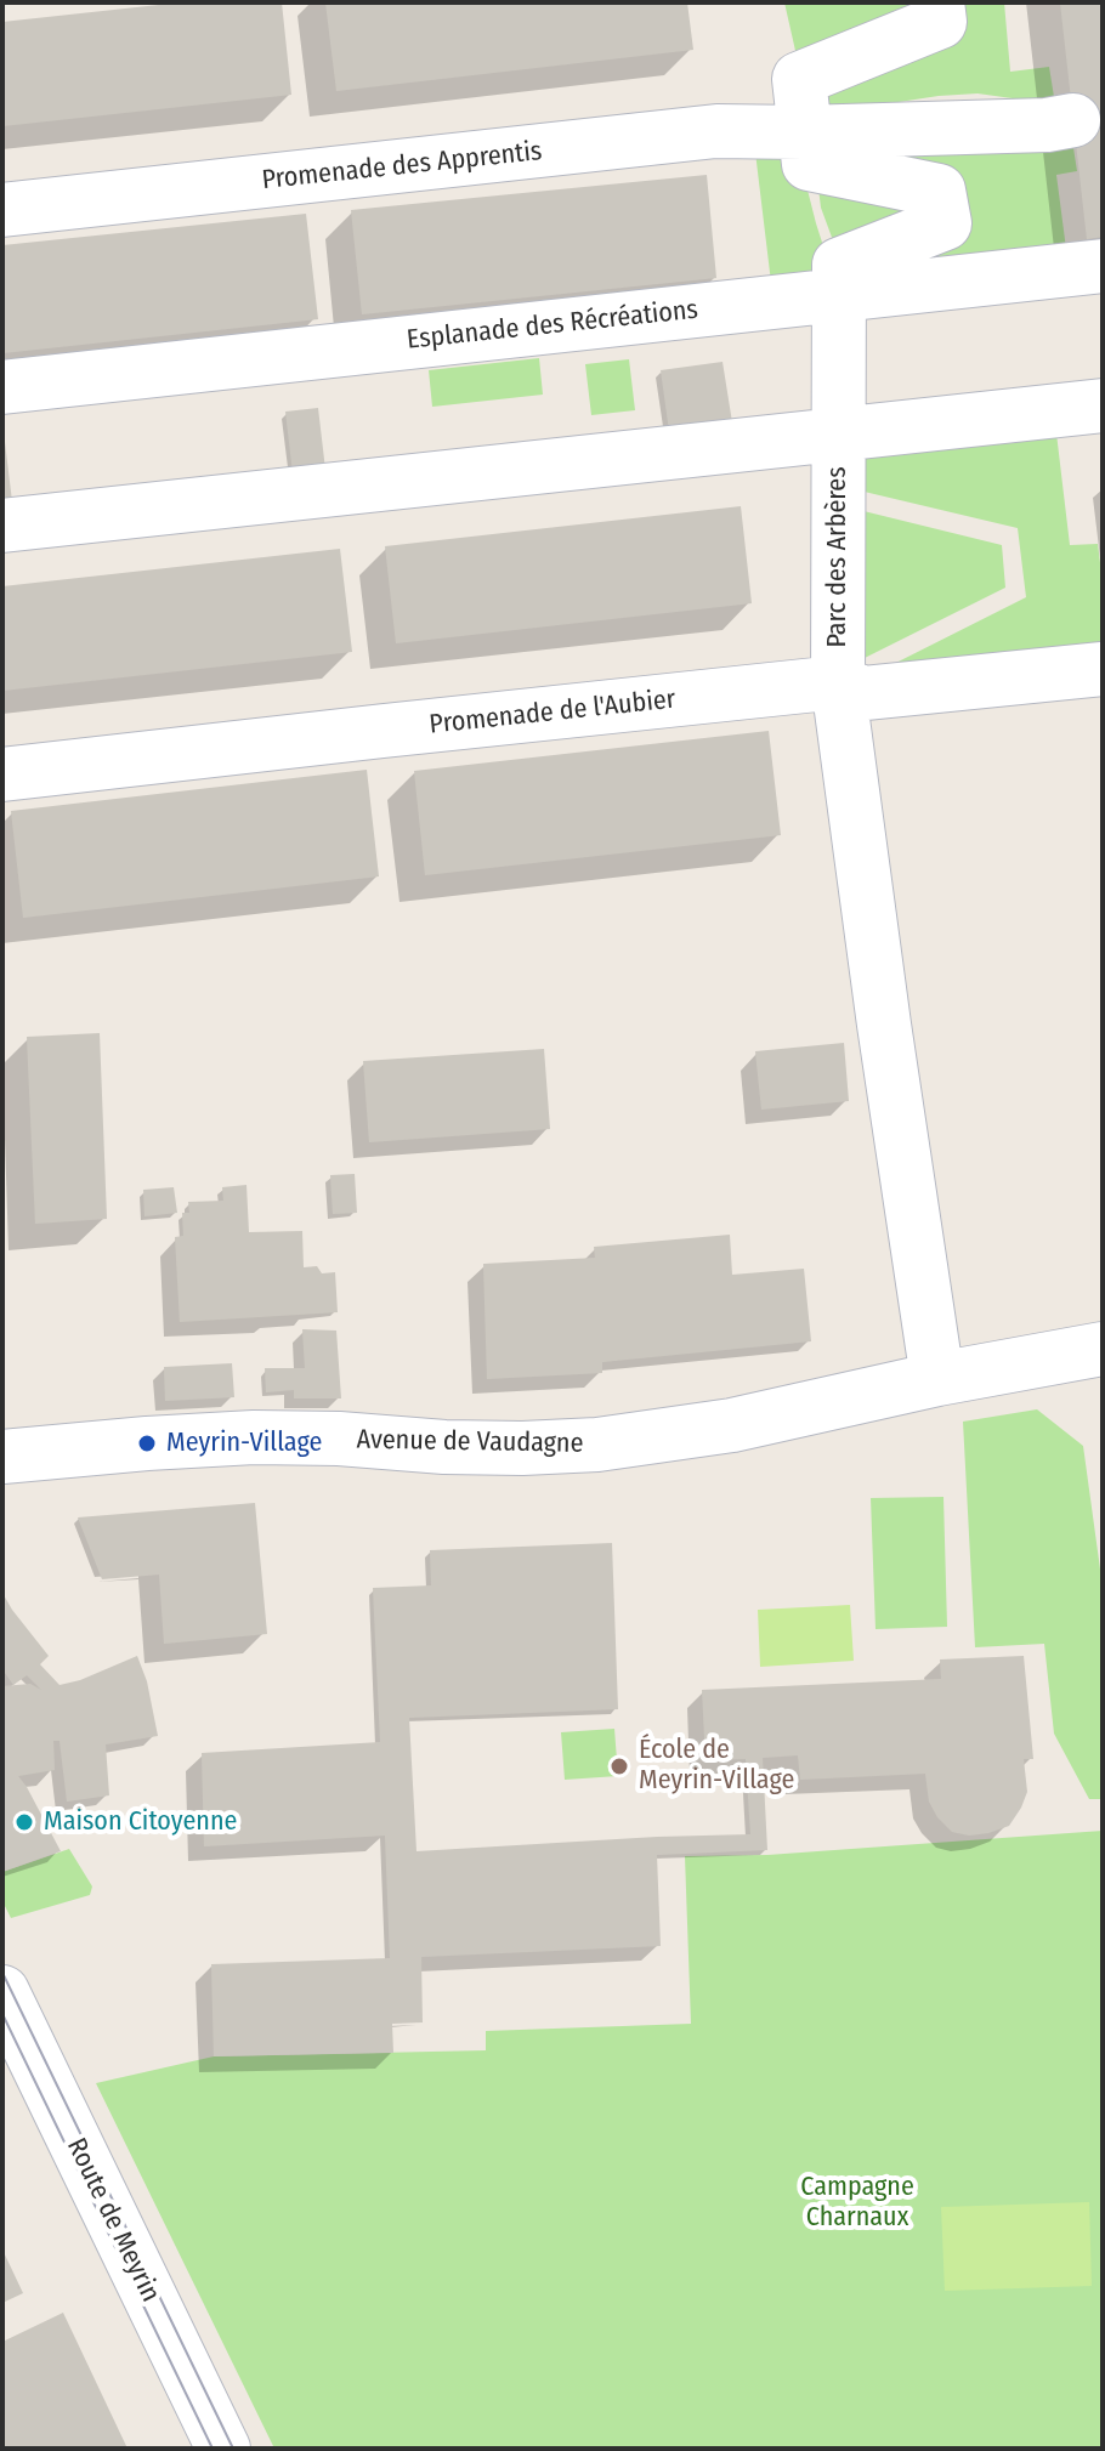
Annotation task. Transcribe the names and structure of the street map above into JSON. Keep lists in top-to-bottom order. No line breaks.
{"streets":{"street":["Promenade des Apprentis","Esplanade des Récréations","Parc des Arbères","Promenade de l'Aubier","Avenue de Vaudagne","Route de Meyrin"]},"crossings":[["Promenade des Apprentis","Parc des Arbères"],["Esplanade des Récréations","Parc des Arbères"],["Parc des Arbères","Promenade de l'Aubier"],["Parc des Arbères","Avenue de Vaudagne"]],"parks":["Campagne Charnaux"],"places":["Meyrin-Village","École de Meyrin-Village","Maison Citoyenne"]}
